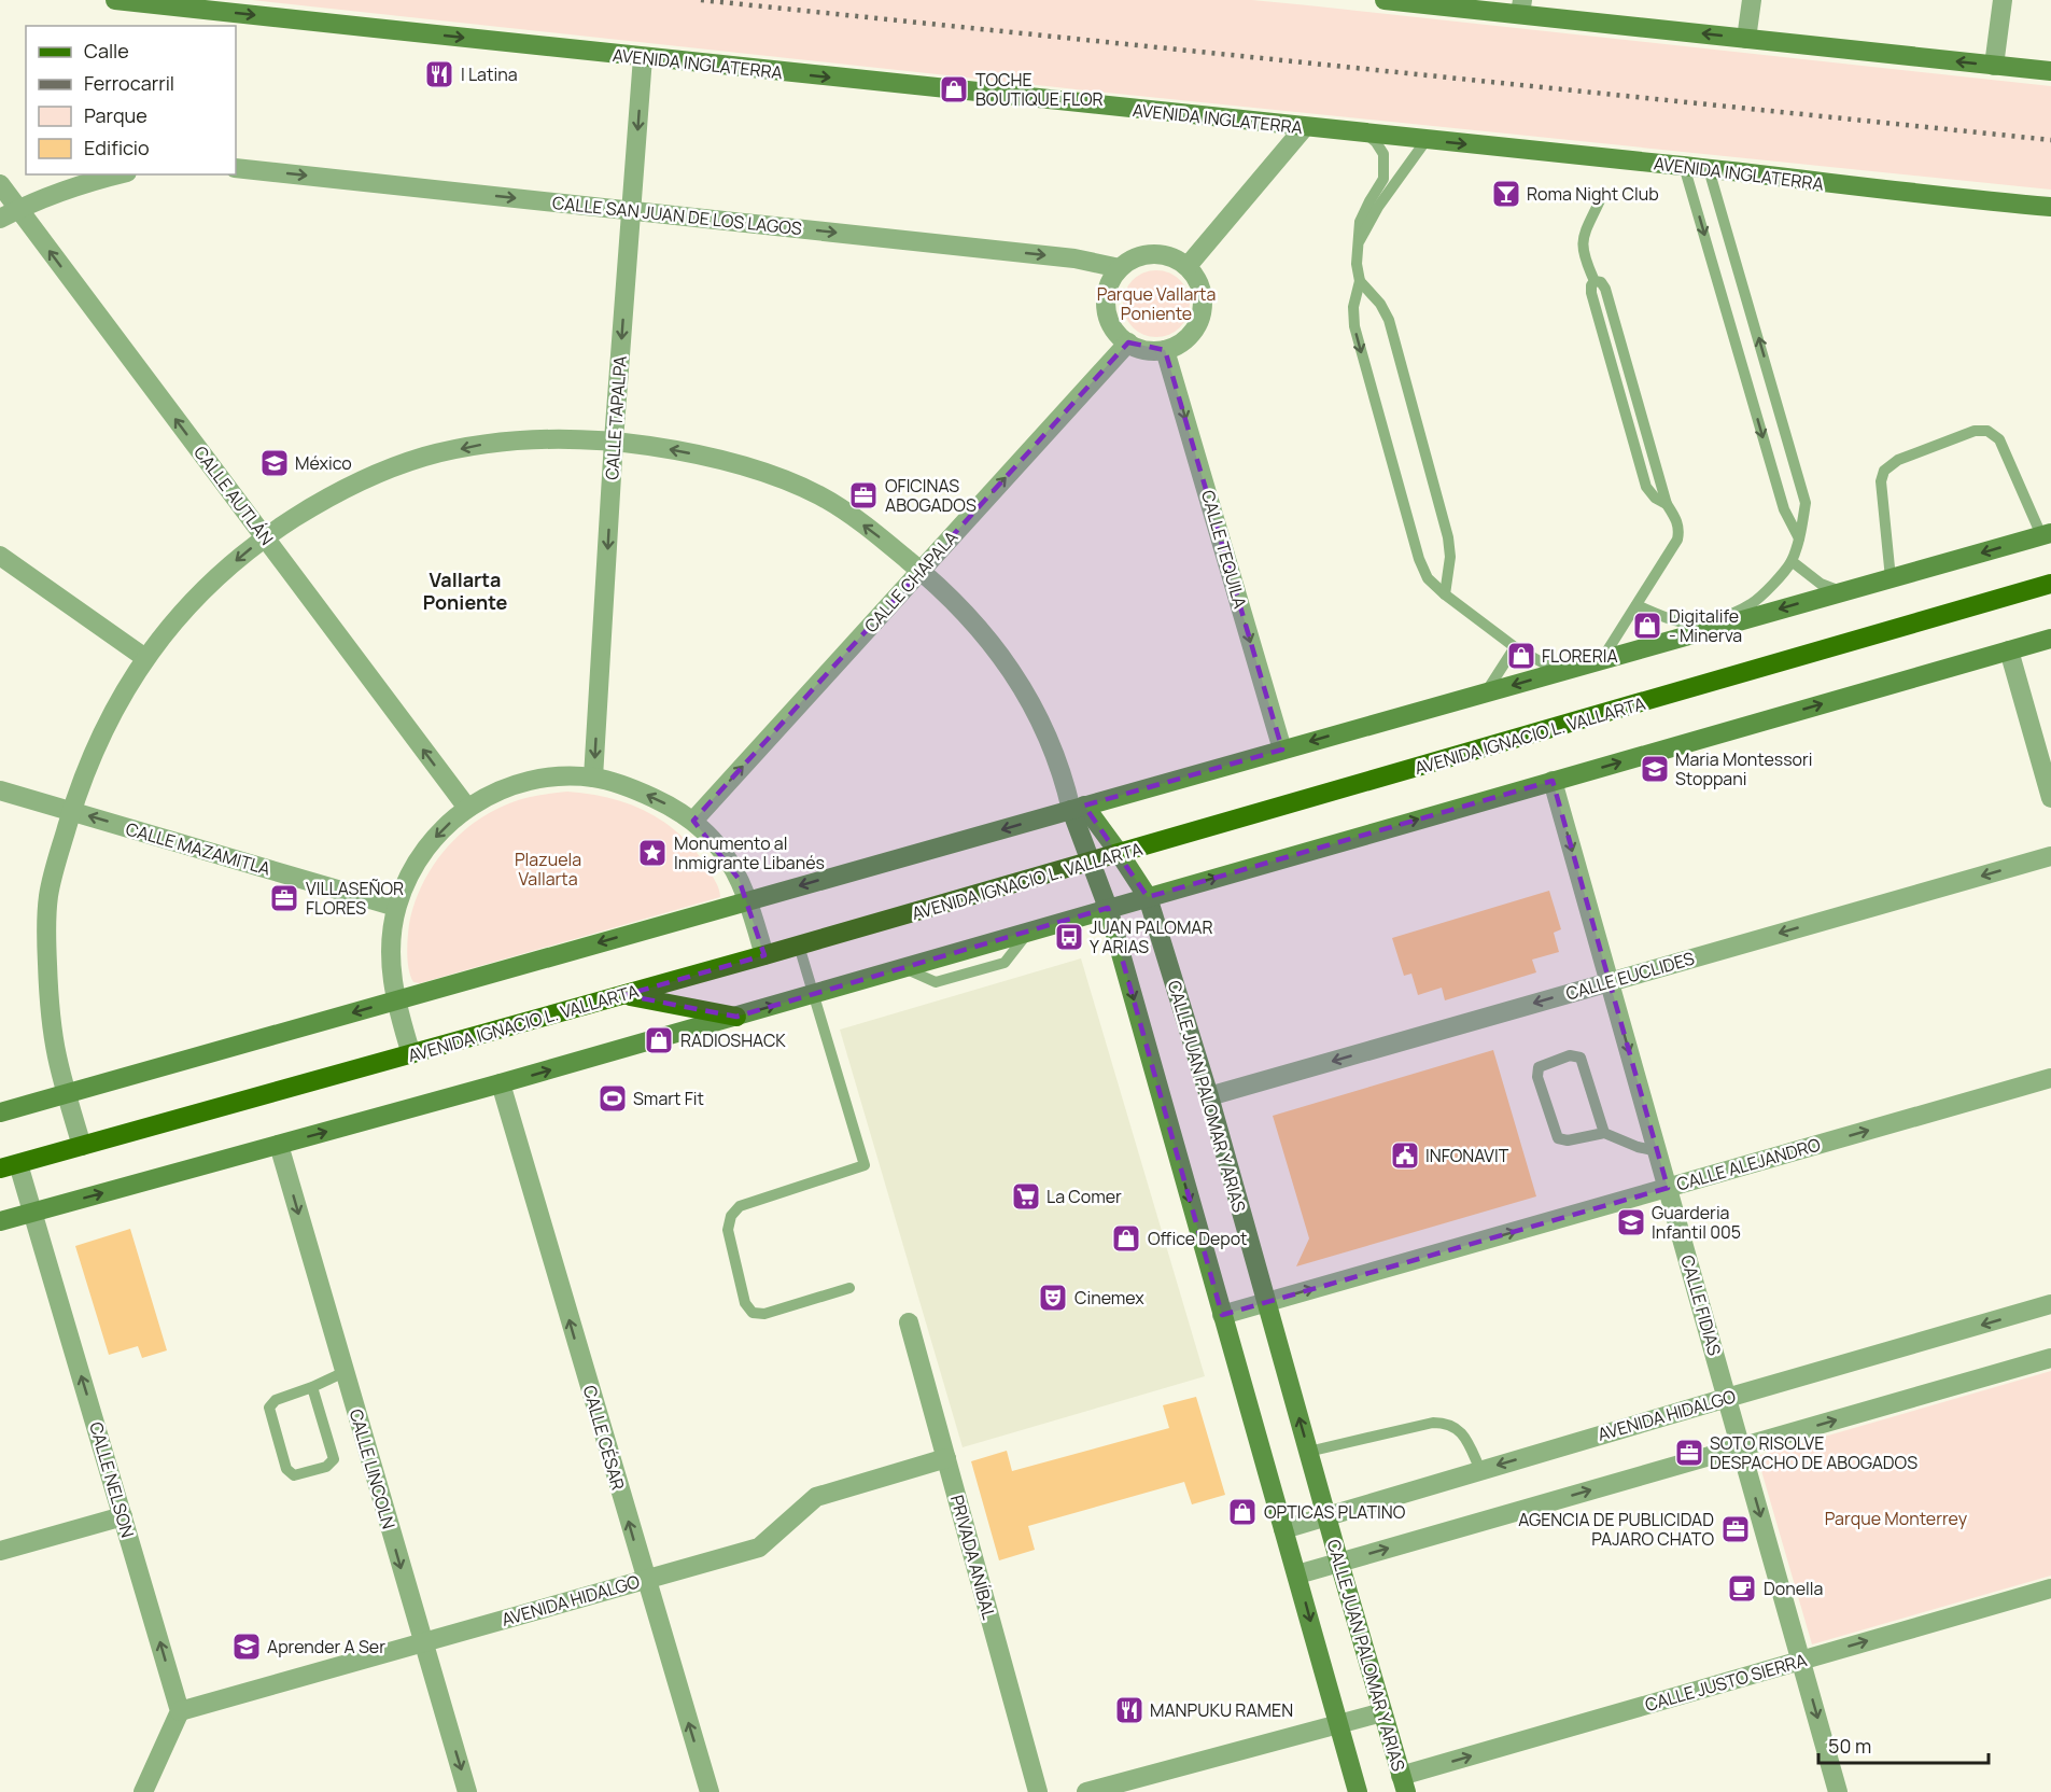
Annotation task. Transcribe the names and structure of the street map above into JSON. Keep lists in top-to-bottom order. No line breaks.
{"streets":{"main road":["AVENIDA IGNACIO L. VALLARTA"],"street":["AVENIDA INGLATERRA","CALLE SAN JUAN DE LOS LAGOS","CALLE TAPALPA","CALLE AUTLÁN","CALLE TEQUILA","CALLE CHAPALA","CALLE MAZAMITLA","CALLE EUCLIDES","CALLE JUAN PALOMAR Y ARIAS","CALLE ALEJANDRO","CALLE FIDIAS","AVENIDA HIDALGO","CALLE CÉSAR","CALLE LINCOLN","CALLE NELSON","PRIVADA ANÍBAL","CALLE JUSTO SIERRA"]},"crossings":[["AVENIDA INGLATERRA","CALLE TAPALPA"],["CALLE SAN JUAN DE LOS LAGOS","CALLE TAPALPA"],["CALLE SAN JUAN DE LOS LAGOS","CALLE TEQUILA"],["CALLE SAN JUAN DE LOS LAGOS","CALLE CHAPALA"],["CALLE TEQUILA","CALLE CHAPALA"],["AVENIDA IGNACIO L. VALLARTA","CALLE JUAN PALOMAR Y ARIAS"],["AVENIDA IGNACIO L. VALLARTA","CALLE NELSON"],["CALLE EUCLIDES","CALLE JUAN PALOMAR Y ARIAS"],["CALLE EUCLIDES","CALLE FIDIAS"],["CALLE JUAN PALOMAR Y ARIAS","CALLE ALEJANDRO"],["CALLE JUAN PALOMAR Y ARIAS","AVENIDA HIDALGO"],["CALLE JUAN PALOMAR Y ARIAS","CALLE JUSTO SIERRA"],["CALLE ALEJANDRO","CALLE FIDIAS"],["CALLE FIDIAS","AVENIDA HIDALGO"],["CALLE FIDIAS","CALLE JUSTO SIERRA"],["AVENIDA HIDALGO","CALLE CÉSAR"],["AVENIDA HIDALGO","CALLE LINCOLN"],["AVENIDA HIDALGO","CALLE NELSON"],["AVENIDA HIDALGO","PRIVADA ANÍBAL"]],"one_way":["AVENIDA INGLATERRA","CALLE SAN JUAN DE LOS LAGOS","CALLE TAPALPA","CALLE AUTLÁN","CALLE TEQUILA","CALLE CHAPALA","CALLE MAZAMITLA","CALLE EUCLIDES","CALLE ALEJANDRO","CALLE FIDIAS","CALLE CÉSAR","CALLE LINCOLN","CALLE NELSON","CALLE JUSTO SIERRA"],"districts":["Vallarta Poniente"],"parks":["Parque Vallarta Poniente","Plazuela Vallarta","Parque Monterrey"],"places":{"restaurant":["I Latina","MANPUKU RAMEN"],"shop":["TOCHE BOUTIQUE FLOR","Digitalife - Minerva","FLORERIA","RADIOSHACK","Office Depot","OPTICAS PLATINO"],"bar":["Roma Night Club"],"school or university":["México","Maria Montessori Stoppani","Guarderia Infantil 005","Aprender A Ser"],"office":["OFICINAS ABOGADOS","VILLASEÑOR FLORES","SOTO RISOLVE DESPACHO DE ABOGADOS","AGENCIA DE PUBLICIDAD PAJARO CHATO"],"place":["Monumento al Inmigrante Libanés"],"bus stop":["JUAN PALOMAR Y ARIAS"],"sports":["Smart Fit"],"public building":["INFONAVIT"],"supermarket":["La Comer"],"theatre":["Cinemex"],"cafe":["Donella"]},"legend":["Calle","Ferrocarril","Parque","Edificio"],"scale_bar":"50 m"}
